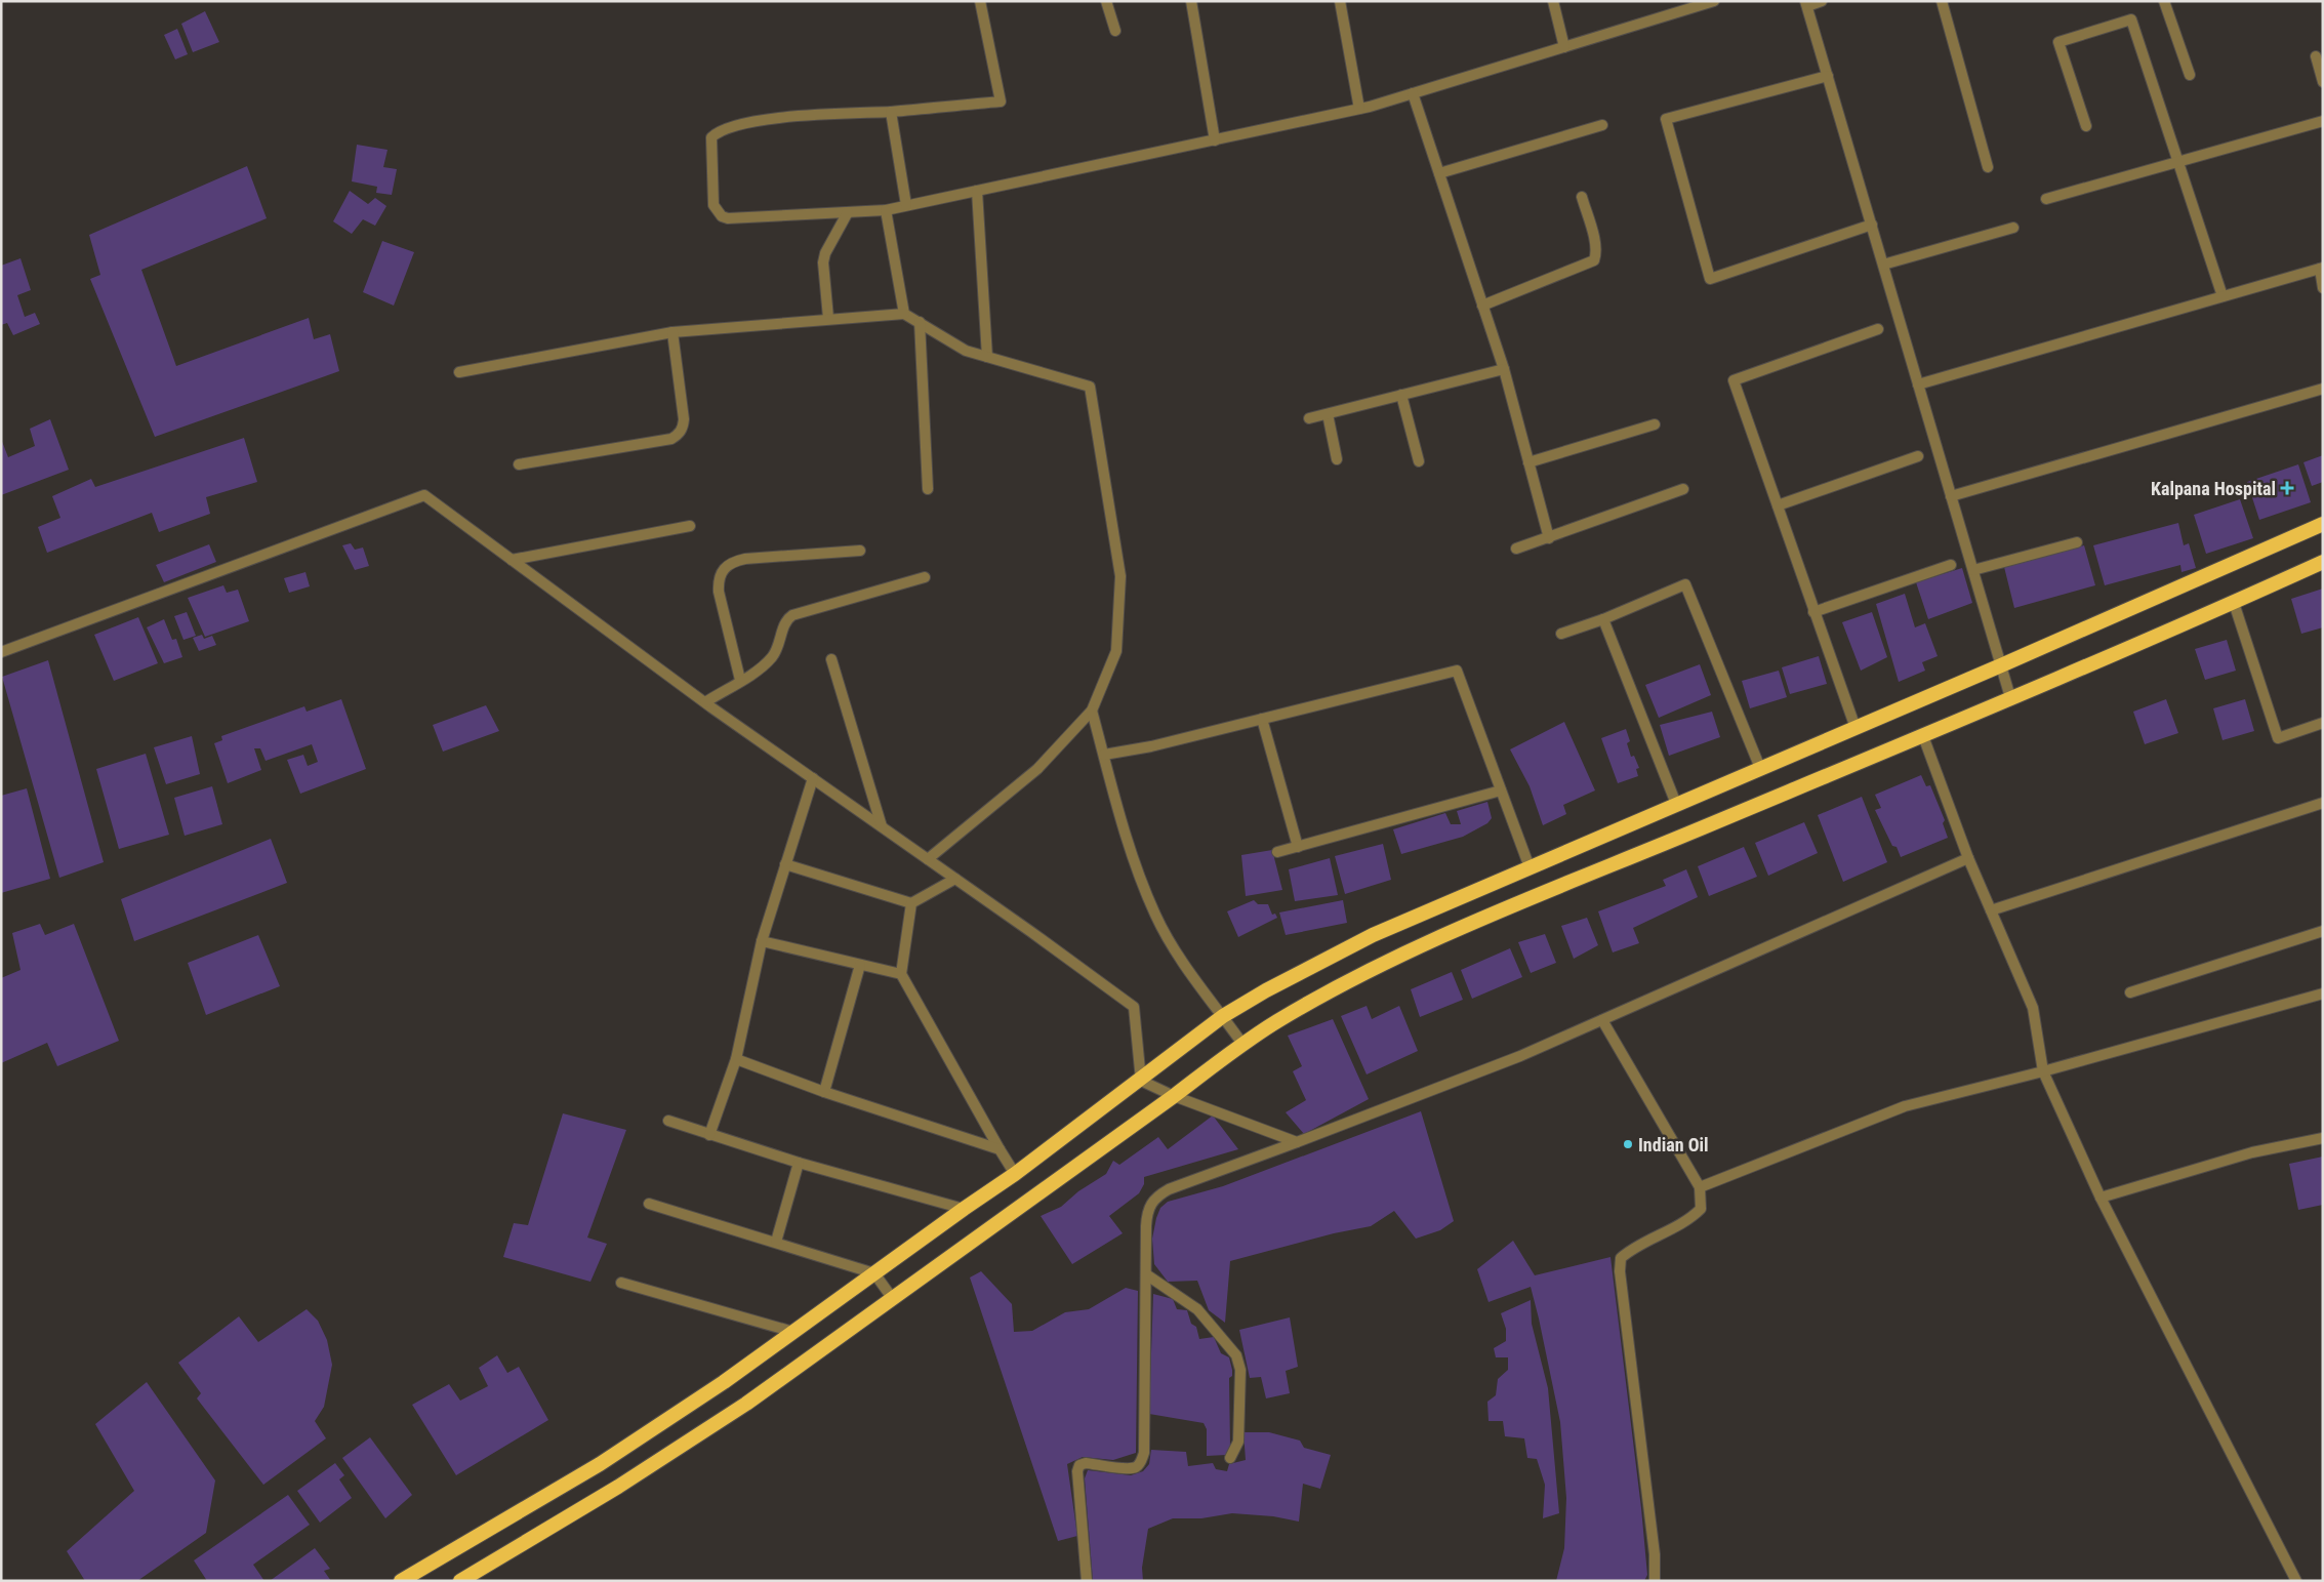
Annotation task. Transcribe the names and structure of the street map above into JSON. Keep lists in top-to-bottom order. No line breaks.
{"places":{"health":["Kalpana Hospital"],"other":["Indian Oil"]}}
